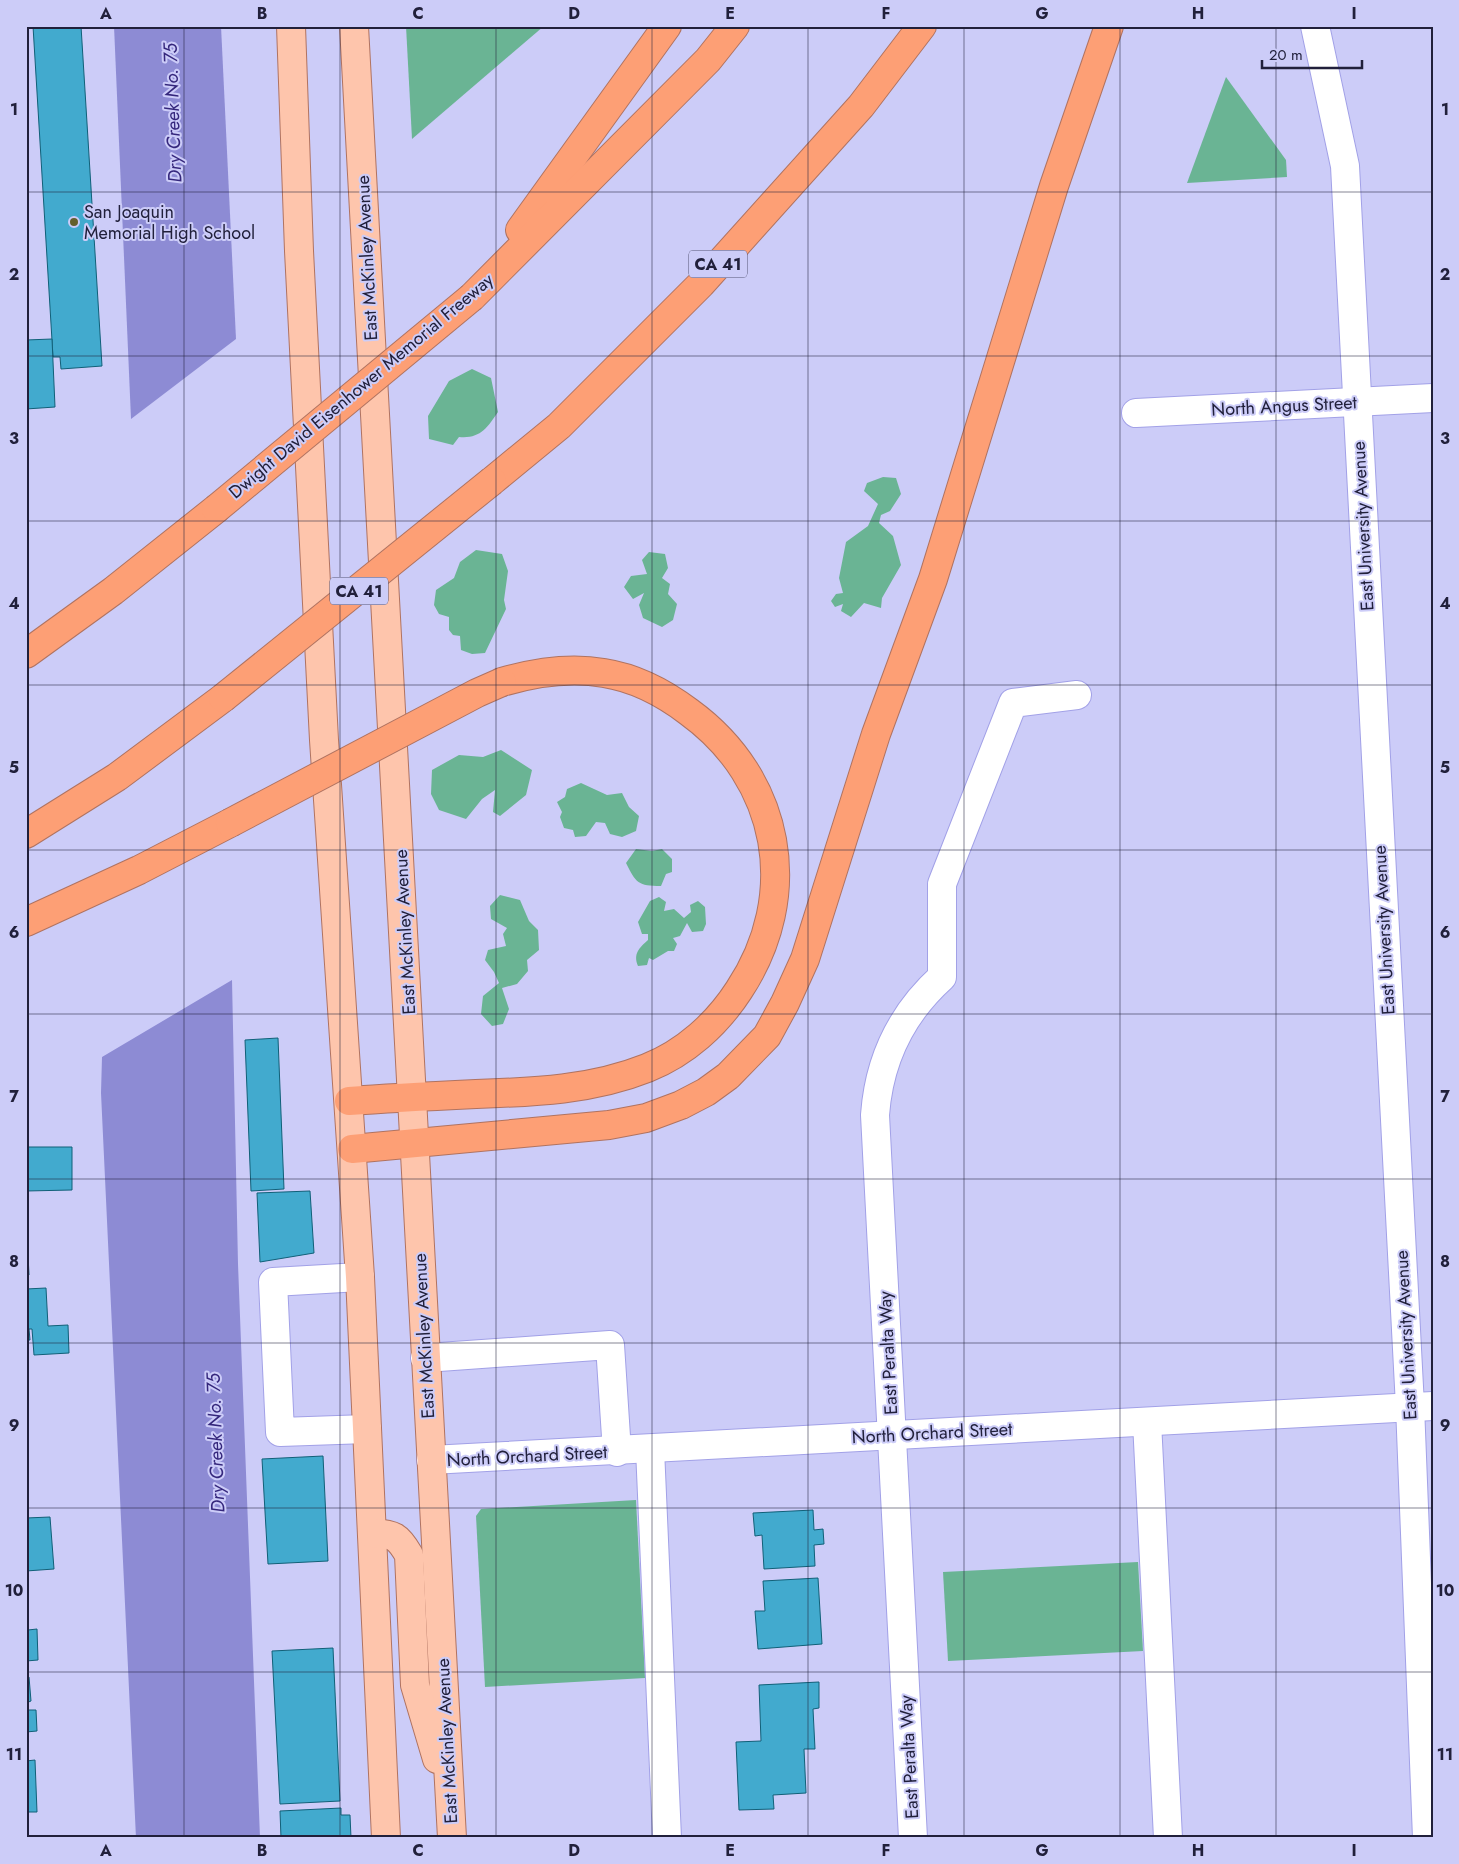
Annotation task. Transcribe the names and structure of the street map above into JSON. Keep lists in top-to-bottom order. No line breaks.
{"streets":{"highway":["CA 41","Dwight David Eisenhower Memorial Freeway"],"main road":["East McKinley Avenue"],"street":["North Angus Street","East University Avenue","East Peralta Way","North Orchard Street"]},"crossings":[["East McKinley Avenue","North Orchard Street"],["North Angus Street","East University Avenue"],["East University Avenue","North Orchard Street"],["East Peralta Way","North Orchard Street"]],"water":["Dry Creek No. 75"],"places":["San Joaquin Memorial High School"],"scale_bar":"20 m","grid":{"columns":["A","B","C","D","E","F","G","H","I"],"rows":["1","2","3","4","5","6","7","8","9","10","11"]}}
